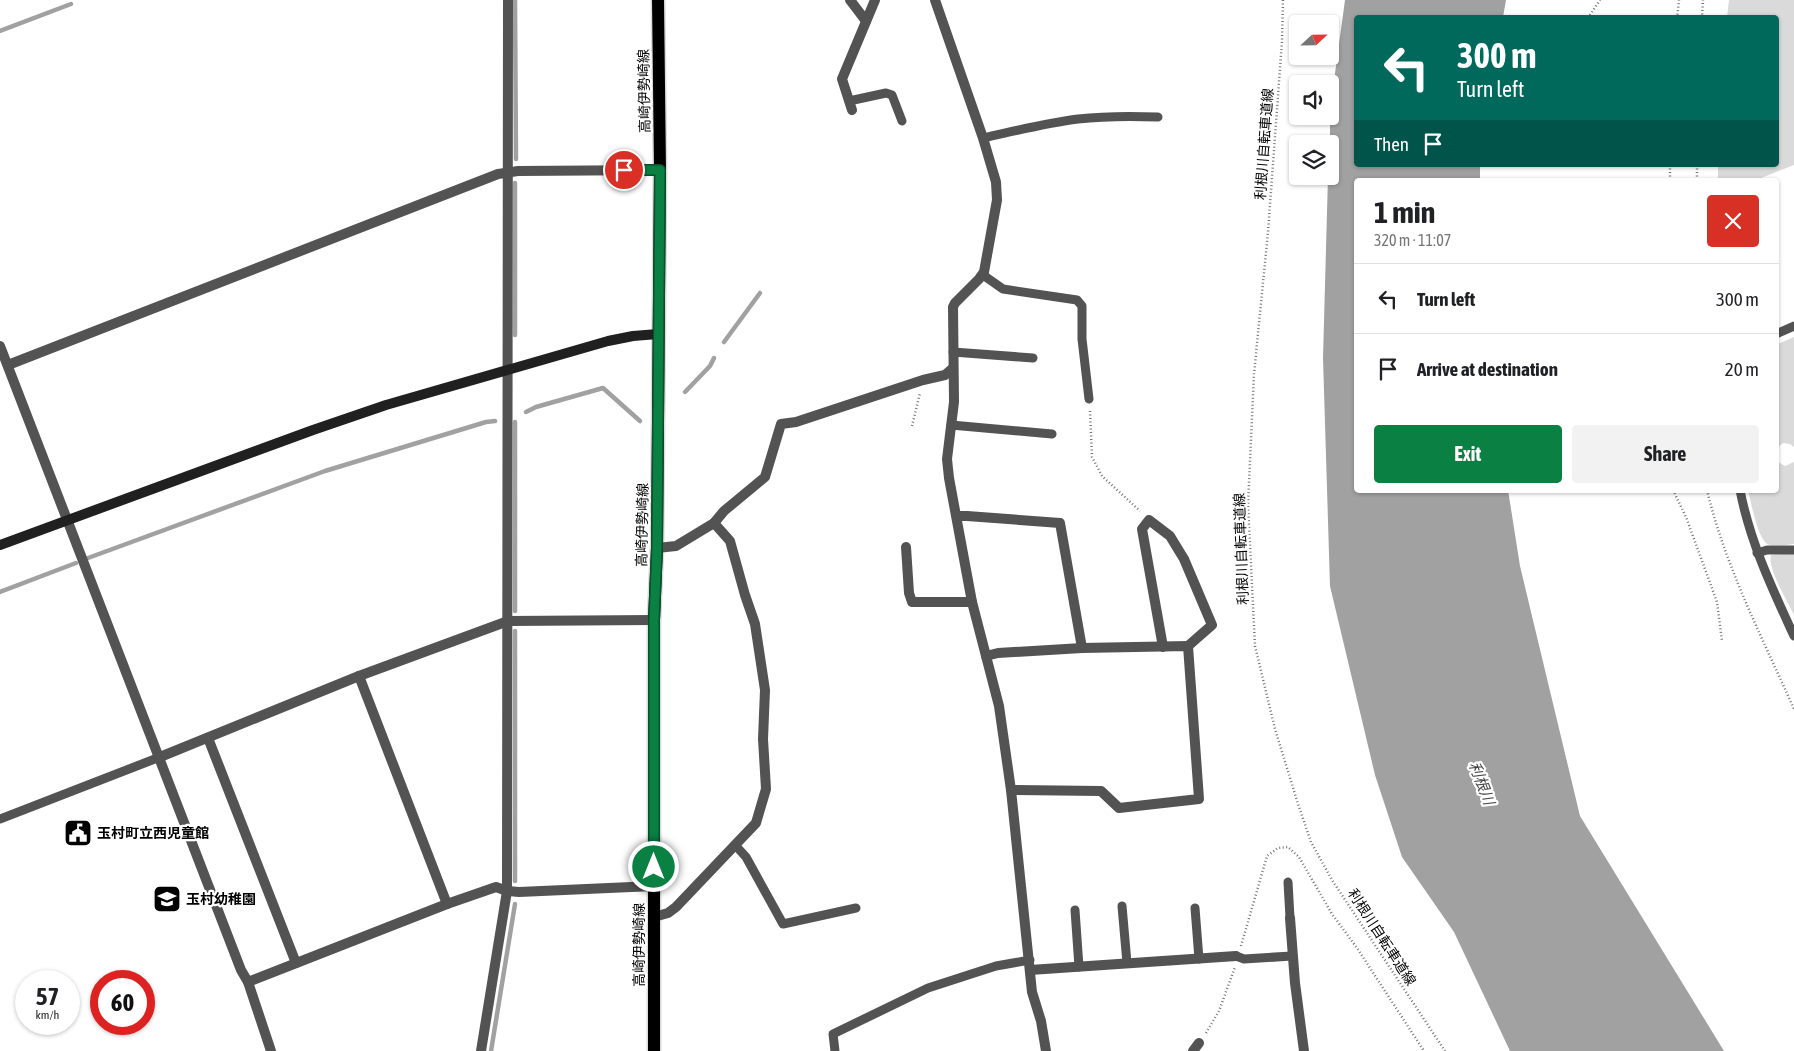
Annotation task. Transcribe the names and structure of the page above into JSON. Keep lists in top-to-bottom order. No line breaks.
{"streets":{"main road":["高崎伊勢崎線"],"path":["利根川自転車道線"]},"water":["利根川"],"places":{"public building":["玉村町立西児童館"],"school or university":["玉村幼稚園"]},"north":"right","page":{"turn":["300 m","Turn left"],"then":"Then","heading":["1 min","320 m · 11:07"],"list":[{"name":"Turn left","value":"300 m"},{"name":"Arrive at destination","value":"20 m"}],"buttons":["Exit","Share"],"speed":"57 km/h","limit":"60"}}
